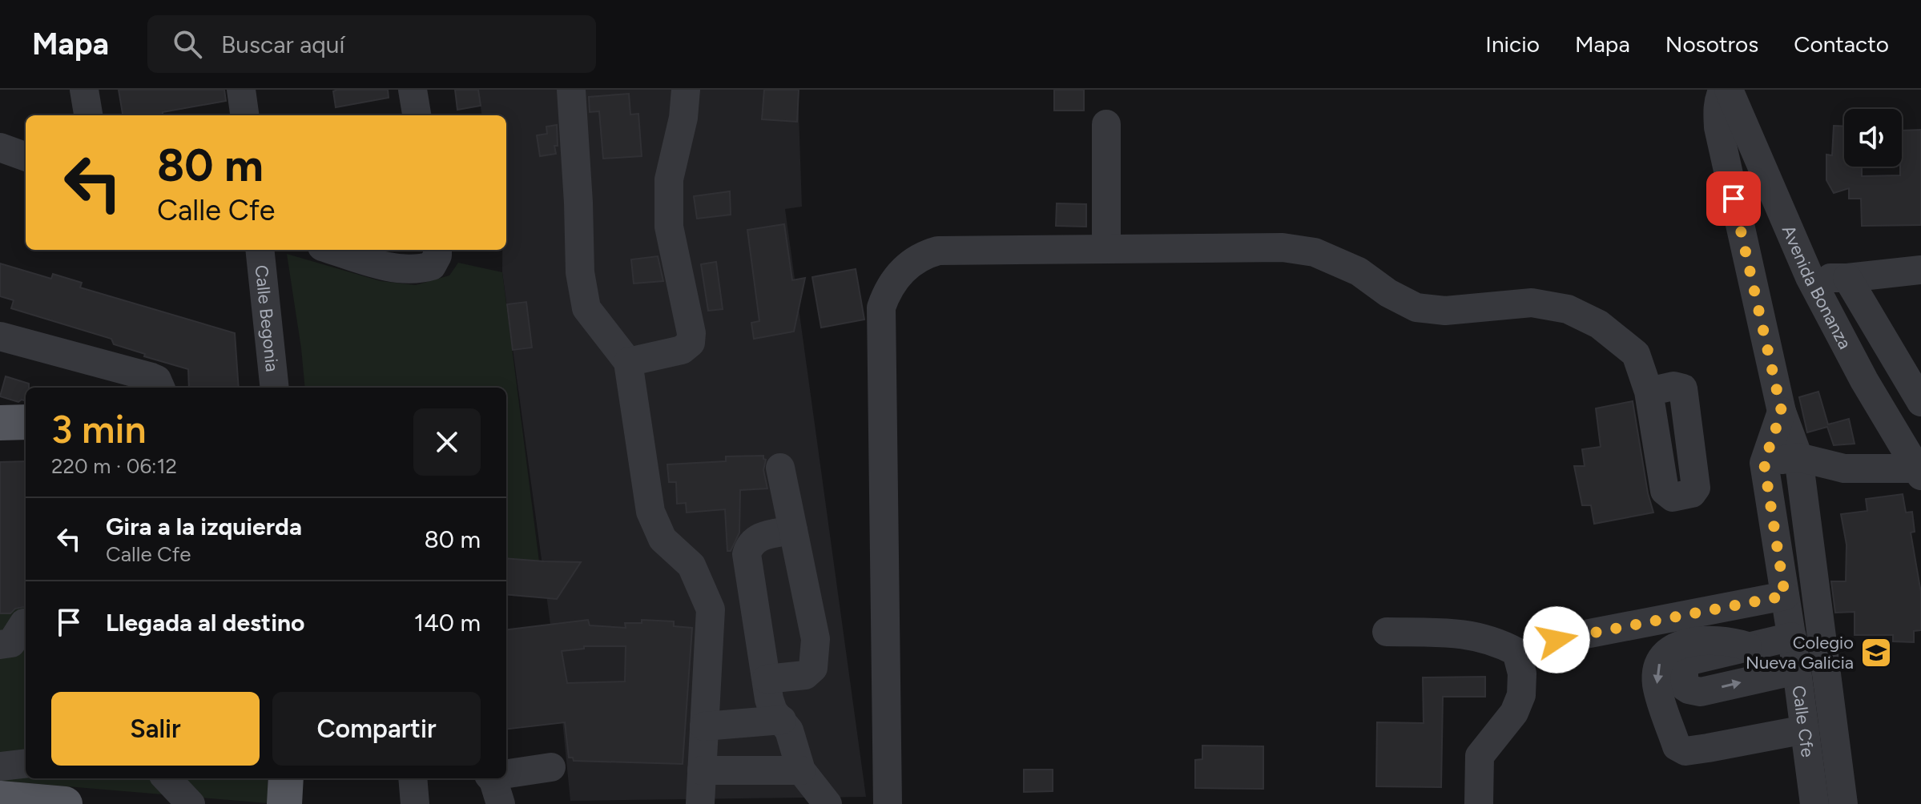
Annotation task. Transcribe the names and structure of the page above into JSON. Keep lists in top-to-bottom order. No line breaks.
{"streets":{"street":["Avenida Bonanza","Calle Begonia","Calle Cfe"]},"places":{"school or university":["Colegio Nueva Galicia"]},"page":{"header":"Mapa","search":"Buscar aquí","nav":["Inicio","Mapa","Nosotros","Contacto"],"turn":["80 m","Calle Cfe"],"heading":["3 min","220 m · 06:12"],"list":[{"name":"Gira a la izquierda","note":"Calle Cfe","value":"80 m"},{"name":"Llegada al destino","value":"140 m"}],"buttons":["Salir","Compartir"]}}
